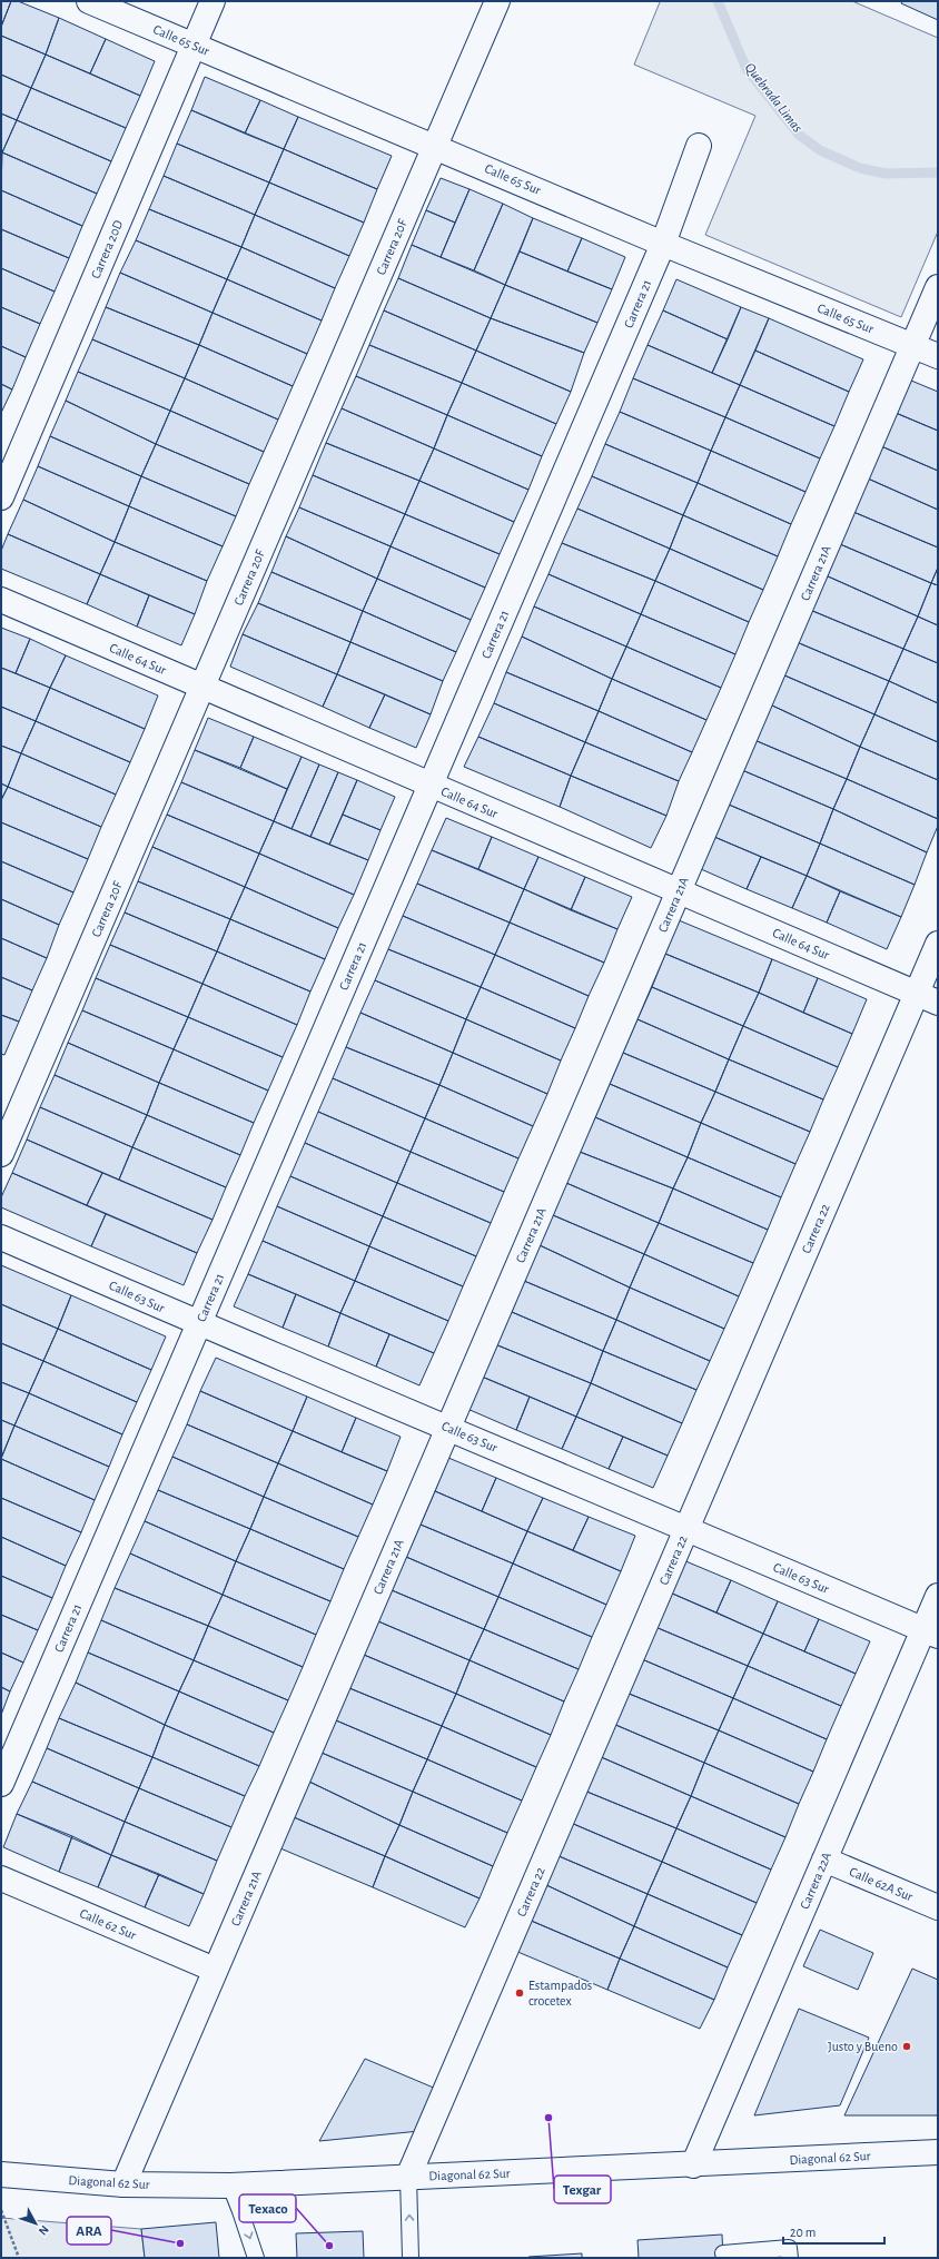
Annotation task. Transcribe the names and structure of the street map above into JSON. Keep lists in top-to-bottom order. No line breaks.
{"streets":{"street":["Calle 65 Sur","Carrera 20F","Carrera 20D","Carrera 21","Carrera 21A","Calle 64 Sur","Carrera 22","Calle 63 Sur","Carrera 22A","Calle 62A Sur","Calle 62 Sur","Diagonal 62 Sur"]},"crossings":[["Calle 65 Sur","Carrera 20F"],["Calle 65 Sur","Carrera 20D"],["Calle 65 Sur","Carrera 21"],["Calle 65 Sur","Carrera 21A"],["Carrera 20F","Calle 64 Sur"],["Carrera 21","Calle 64 Sur"],["Carrera 21","Calle 63 Sur"],["Carrera 21A","Calle 64 Sur"],["Carrera 21A","Calle 63 Sur"],["Carrera 21A","Calle 62 Sur"],["Carrera 21A","Diagonal 62 Sur"],["Calle 64 Sur","Carrera 22"],["Carrera 22","Calle 63 Sur"],["Carrera 22","Diagonal 62 Sur"],["Calle 63 Sur","Carrera 22A"],["Carrera 22A","Calle 62A Sur"],["Carrera 22A","Diagonal 62 Sur"]],"water":["Quebrada Limas"],"places":["Estampados crocetex","Justo y Bueno","Texgar","ARA","Texaco"],"scale_bar":"20 m","north":"bottom right"}
